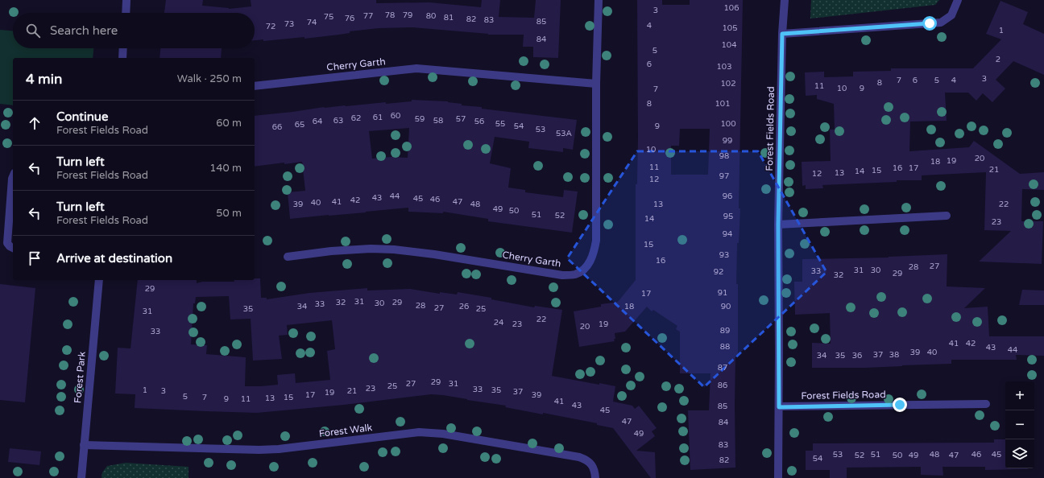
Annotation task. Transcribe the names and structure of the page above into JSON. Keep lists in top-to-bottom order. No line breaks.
{"streets":{"street":["Cherry Garth","Forest Fields Road","Forest Park","Forest Walk"]},"crossings":[["Forest Park","Forest Walk"]],"house_numbers":["106","3","78","79","77","80","75","81","76","82","83","85","74","73","4","72","105","1","84","104","5","2","6","103","3","7","6","5","4","8","102","11","10","9","7","8","101","60","61","62","59","57","63","58","64","56","55","100","65","54","9","66","53","53A","99","10","98","20","19","18","11","16","17","21","15","14","13","12","97","12","44","96","43","45","46","42","41","47","40","39","48","13","22","49","50","51","52","95","14","23","94","15","93","16","27","28","31","30","33","92","29","32","29","91","17","31","32","29","30","33","28","34","26","18","90","27","35","25","31","22","24","23","19","20","89","33","41","42","88","43","44","39","40","37","38","34","35","36","87","29","27","31","86","25","23","33","1","35","3","21","37","19","17","39","5","7","15","13","9","11","41","43","85","45","47","84","49","83","53","51","48","46","45","52","50","49","47","54","82"],"page":{"search":"Search here","heading":["4 min","Walk · 250 m"],"list":[["Continue","Forest Fields Road","60 m"],["Turn left","Forest Fields Road","140 m"],["Turn left","Forest Fields Road","50 m"],"Arrive at destination"],"map_buttons":["+","−"]}}
